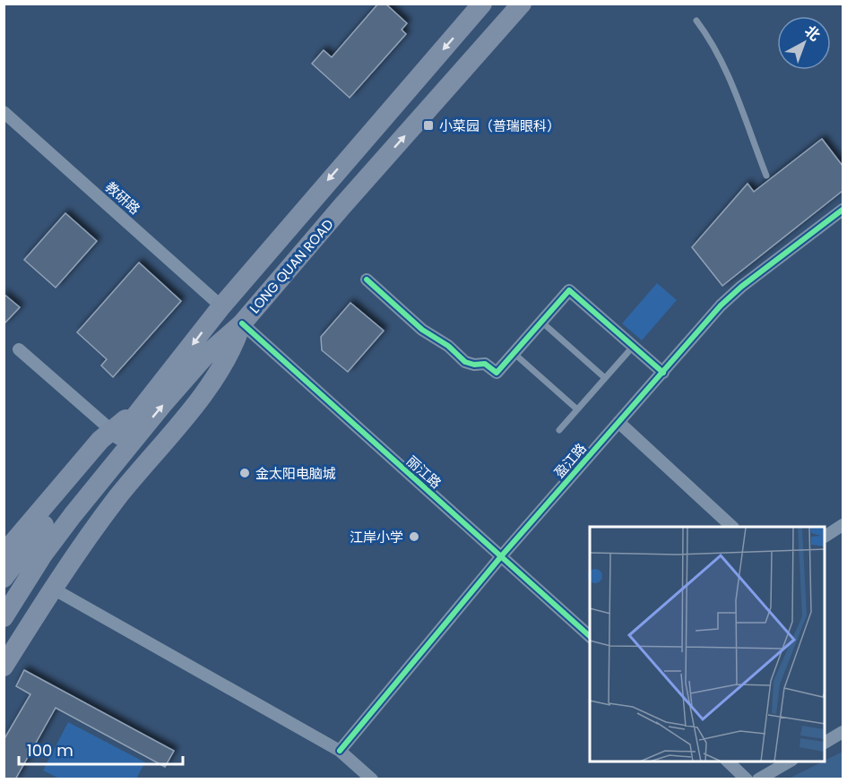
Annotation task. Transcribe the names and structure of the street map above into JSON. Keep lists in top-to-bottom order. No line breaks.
{"streets":{"main road":["LONG QUAN ROAD"],"street":["教研路","盈江路","丽江路"]},"crossings":[["教研路","LONG QUAN ROAD"],["LONG QUAN ROAD","丽江路"],["盈江路","丽江路"]],"places":{"transit":["小菜园（普瑞眼科）"],"other":["金太阳电脑城","江岸小学"]},"scale_bar":"100 m","north":"top right"}
